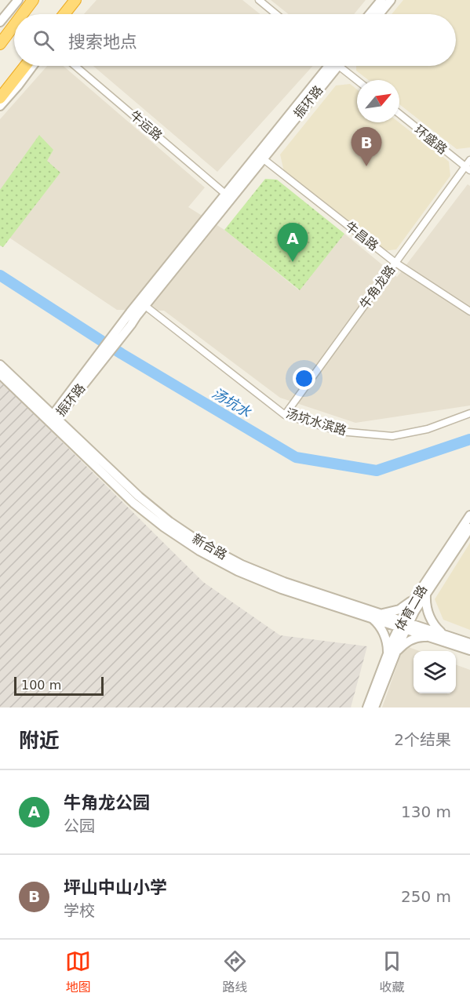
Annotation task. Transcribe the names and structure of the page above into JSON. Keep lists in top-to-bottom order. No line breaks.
{"streets":{"street":["振环路","牛运路","环盛路","牛昌路","牛角龙路","汤坑水滨路","新合路","体育二路"]},"crossings":[["振环路","牛运路"],["振环路","牛昌路"],["振环路","汤坑水滨路"],["振环路","新合路"],["环盛路","牛角龙路"],["牛昌路","牛角龙路"],["牛角龙路","汤坑水滨路"],["新合路","体育二路"]],"water":["汤坑水"],"scale_bar":"100 m","north":"top right","page":{"search":"搜索地点","pins":["B","A"],"scale":"100 m","heading":["附近","2个结果"],"list":[{"mark":"A","name":"牛角龙公园","note":"公园","value":"130 m"},{"mark":"B","name":"坪山中山小学","note":"学校","value":"250 m"}],"nav":["地图","路线","收藏"]}}
